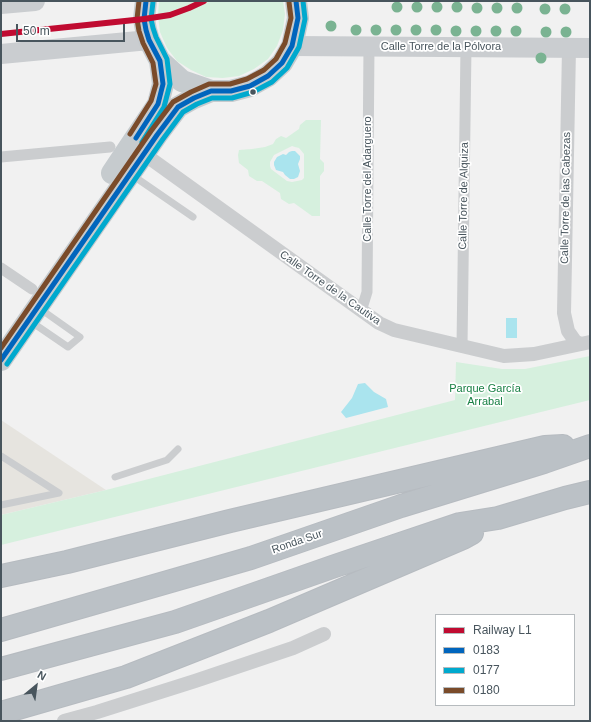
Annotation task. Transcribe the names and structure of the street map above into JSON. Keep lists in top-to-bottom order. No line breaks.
{"streets":{"highway":["Ronda Sur"],"main road":["Calle Torre de la Pólvora"],"street":["Calle Torre del Adarguero","Calle Torre de Alquiza","Calle Torre de las Cabezas","Calle Torre de la Cautiva"]},"crossings":[["Calle Torre de la Pólvora","Calle Torre del Adarguero"],["Calle Torre de la Pólvora","Calle Torre de Alquiza"],["Calle Torre de la Pólvora","Calle Torre de las Cabezas"],["Calle Torre del Adarguero","Calle Torre de la Cautiva"],["Calle Torre de Alquiza","Calle Torre de la Cautiva"],["Calle Torre de las Cabezas","Calle Torre de la Cautiva"]],"parks":["Parque García Arrabal"],"lines":["rail line L1","transit line 0183","transit line 0177","transit line 0180"],"legend":["Railway L1","0183","0177","0180"],"scale_bar":"50 m","north":"top right"}
